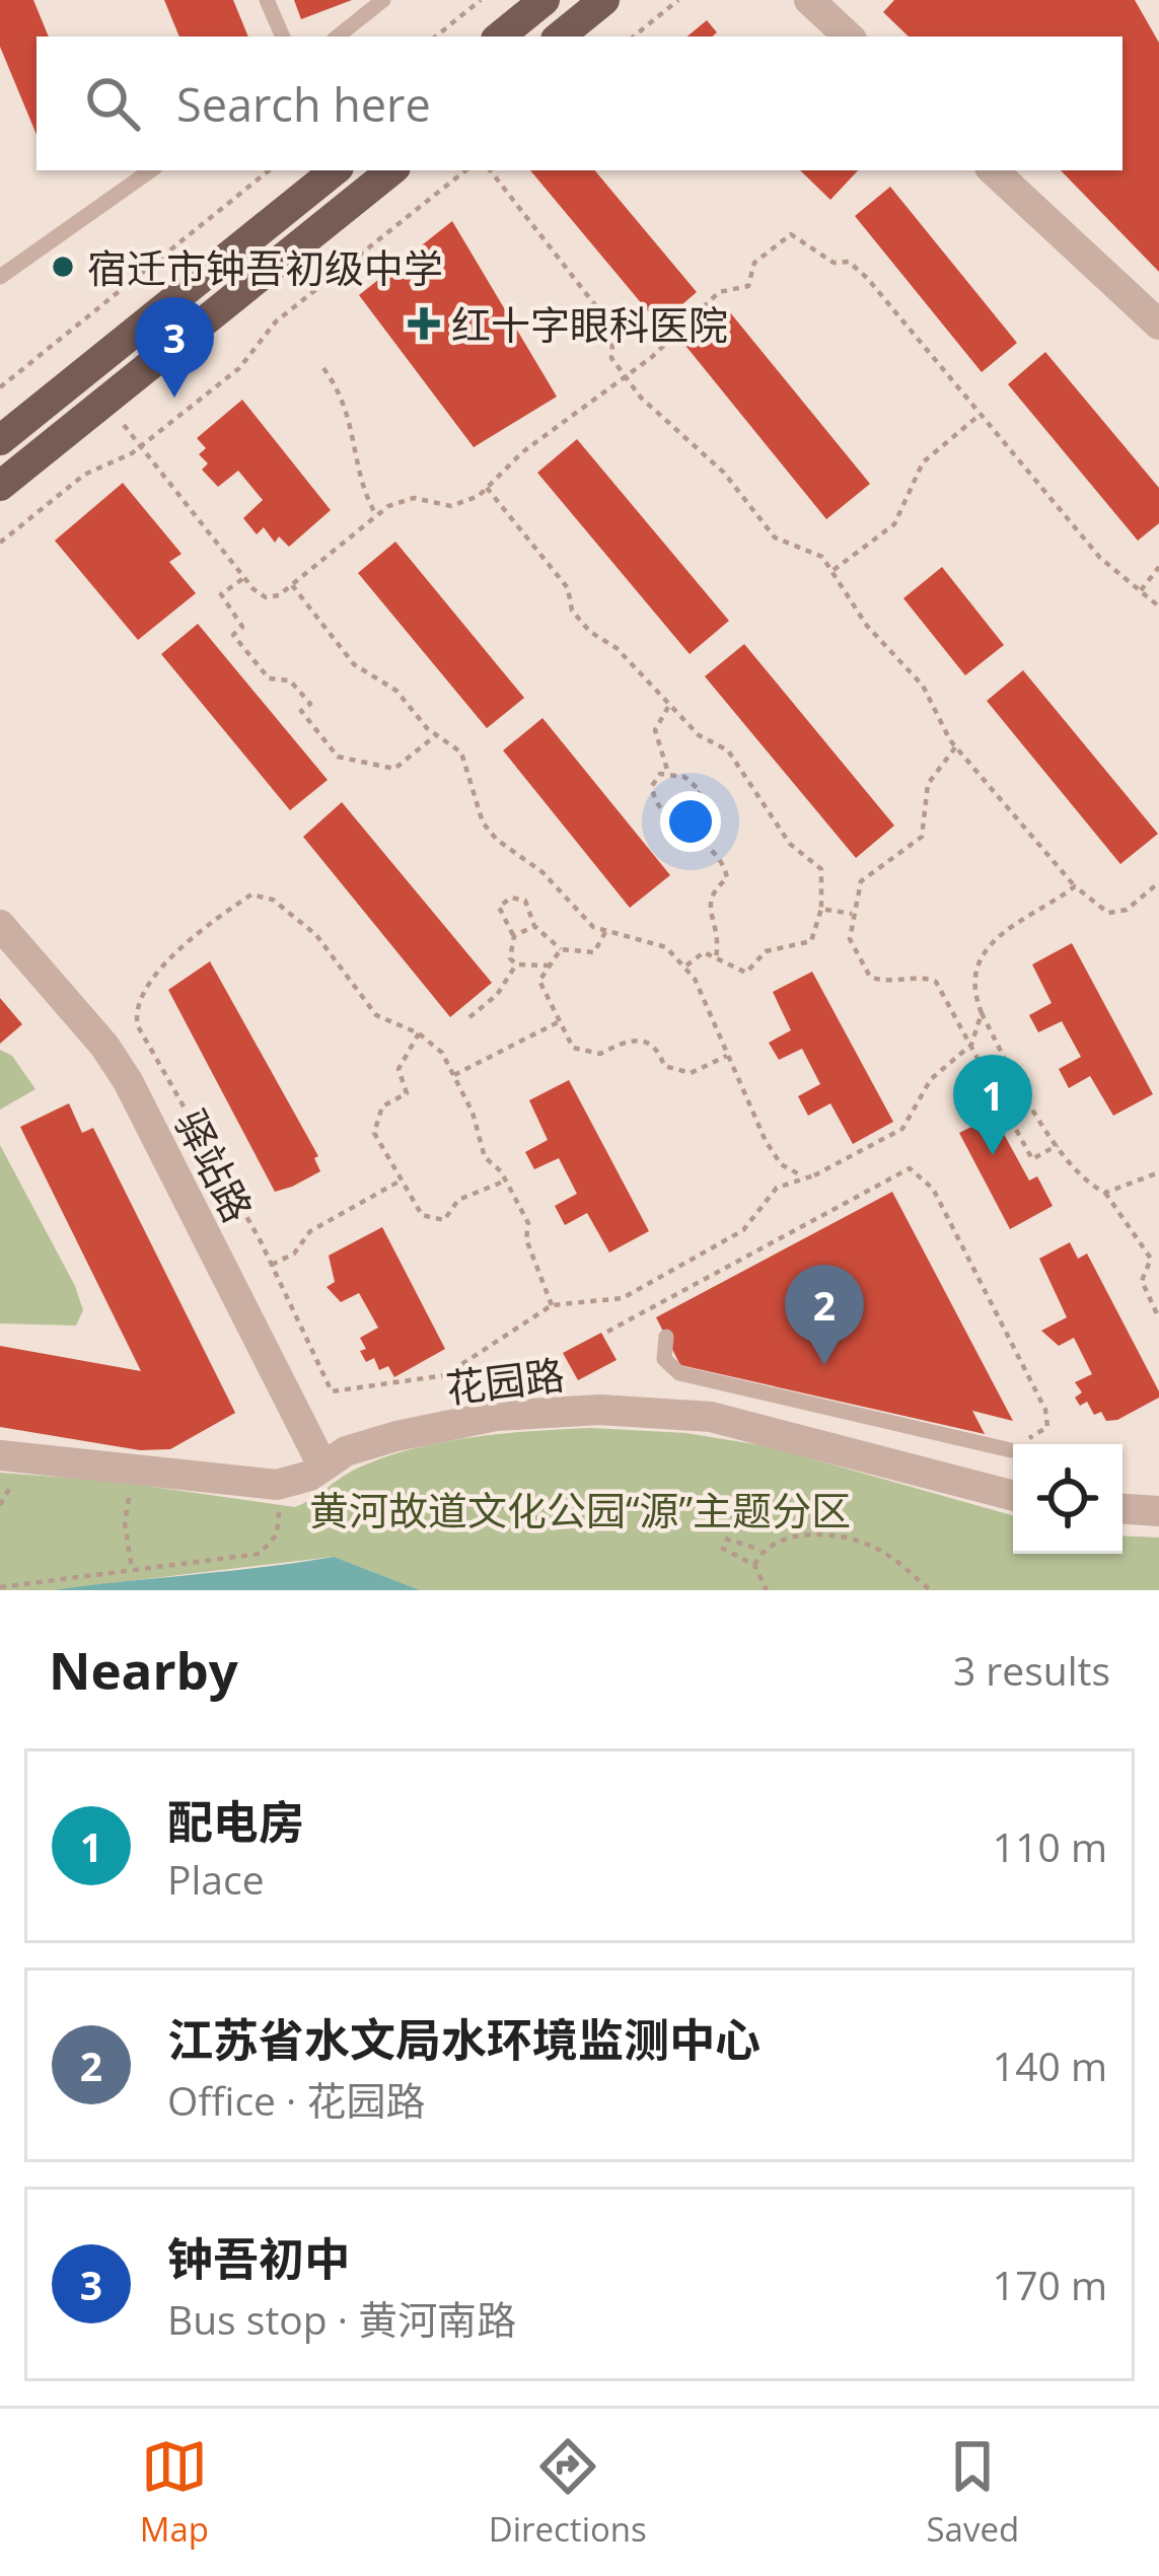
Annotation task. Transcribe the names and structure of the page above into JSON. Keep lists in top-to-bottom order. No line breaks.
{"streets":{"street":["驿站路","花园路"]},"crossings":[["驿站路","花园路"]],"parks":["黄河故道文化公园“源”主题分区"],"places":{"other":["宿迁市钟吾初级中学"],"health":["红十字眼科医院"]},"page":{"search":"Search here","pins":["3","1","2"],"heading":["Nearby","3 results"],"list":[{"mark":"1","name":"配电房","note":"Place","value":"110 m"},{"mark":"2","name":"江苏省水文局水环境监测中心","note":"Office · 花园路","value":"140 m"},{"mark":"3","name":"钟吾初中","note":"Bus stop · 黄河南路","value":"170 m"}],"nav":["Map","Directions","Saved"]}}
